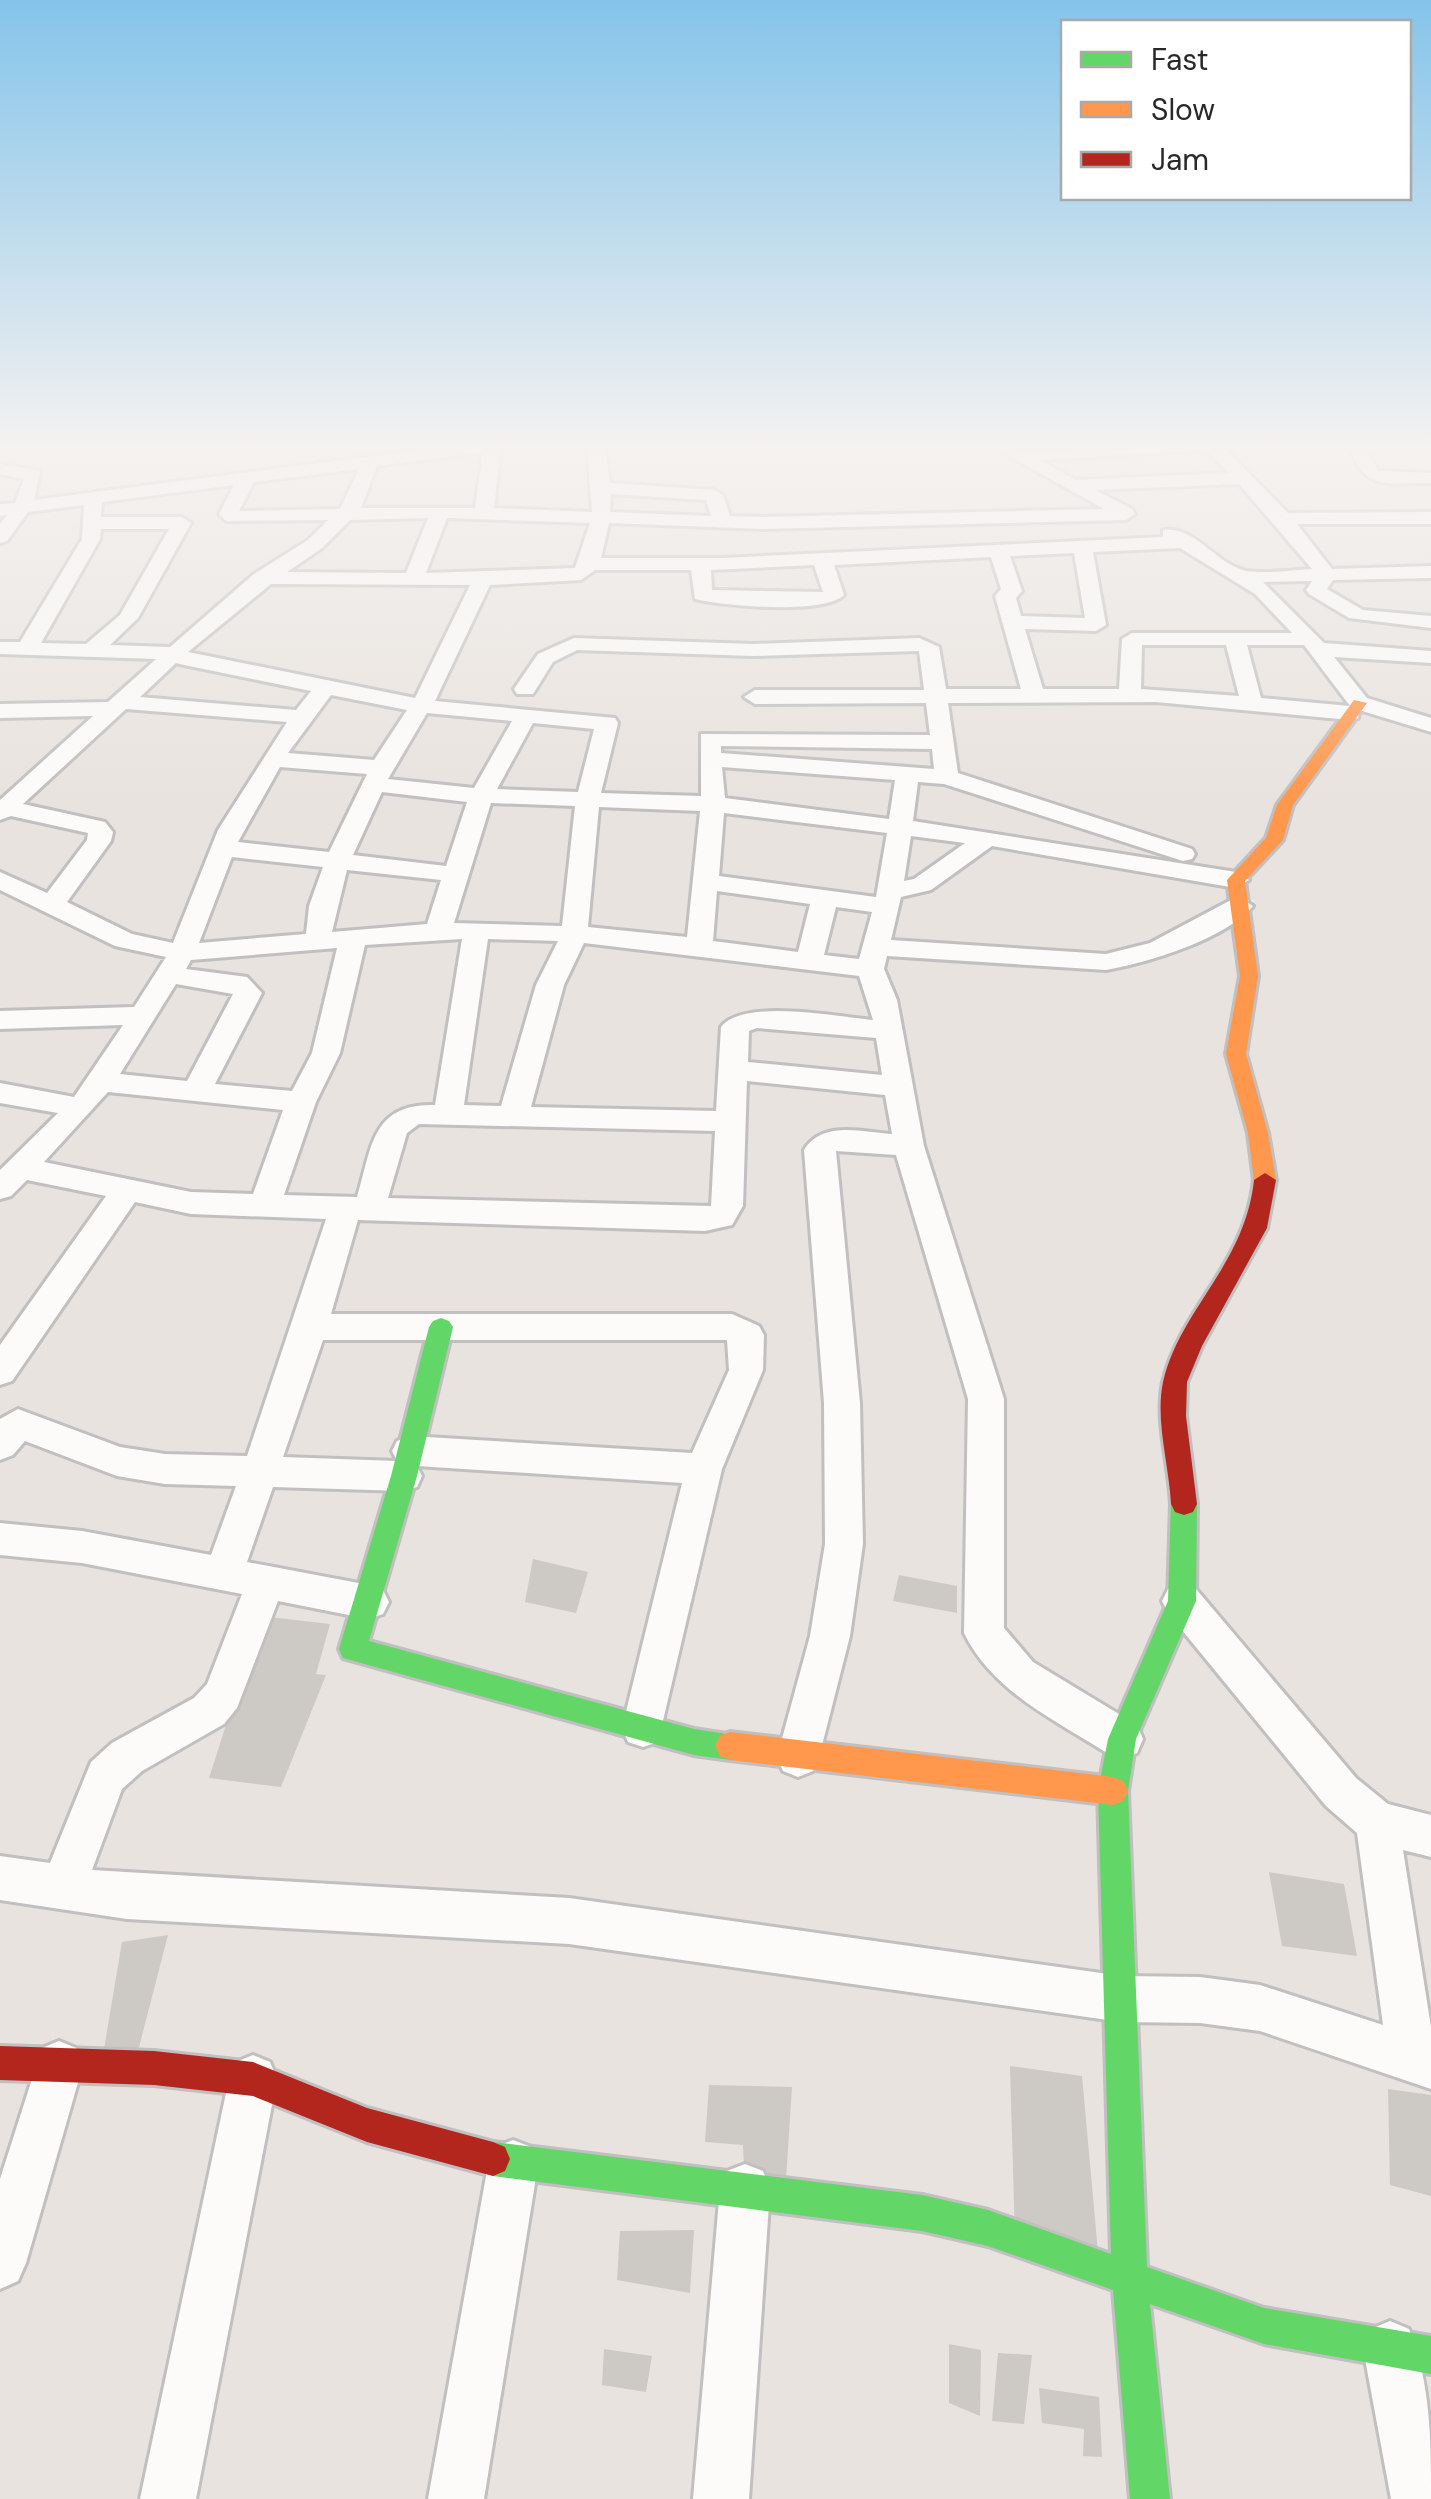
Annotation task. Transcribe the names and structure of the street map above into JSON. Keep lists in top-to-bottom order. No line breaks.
{"legend":["Fast","Slow","Jam"]}
